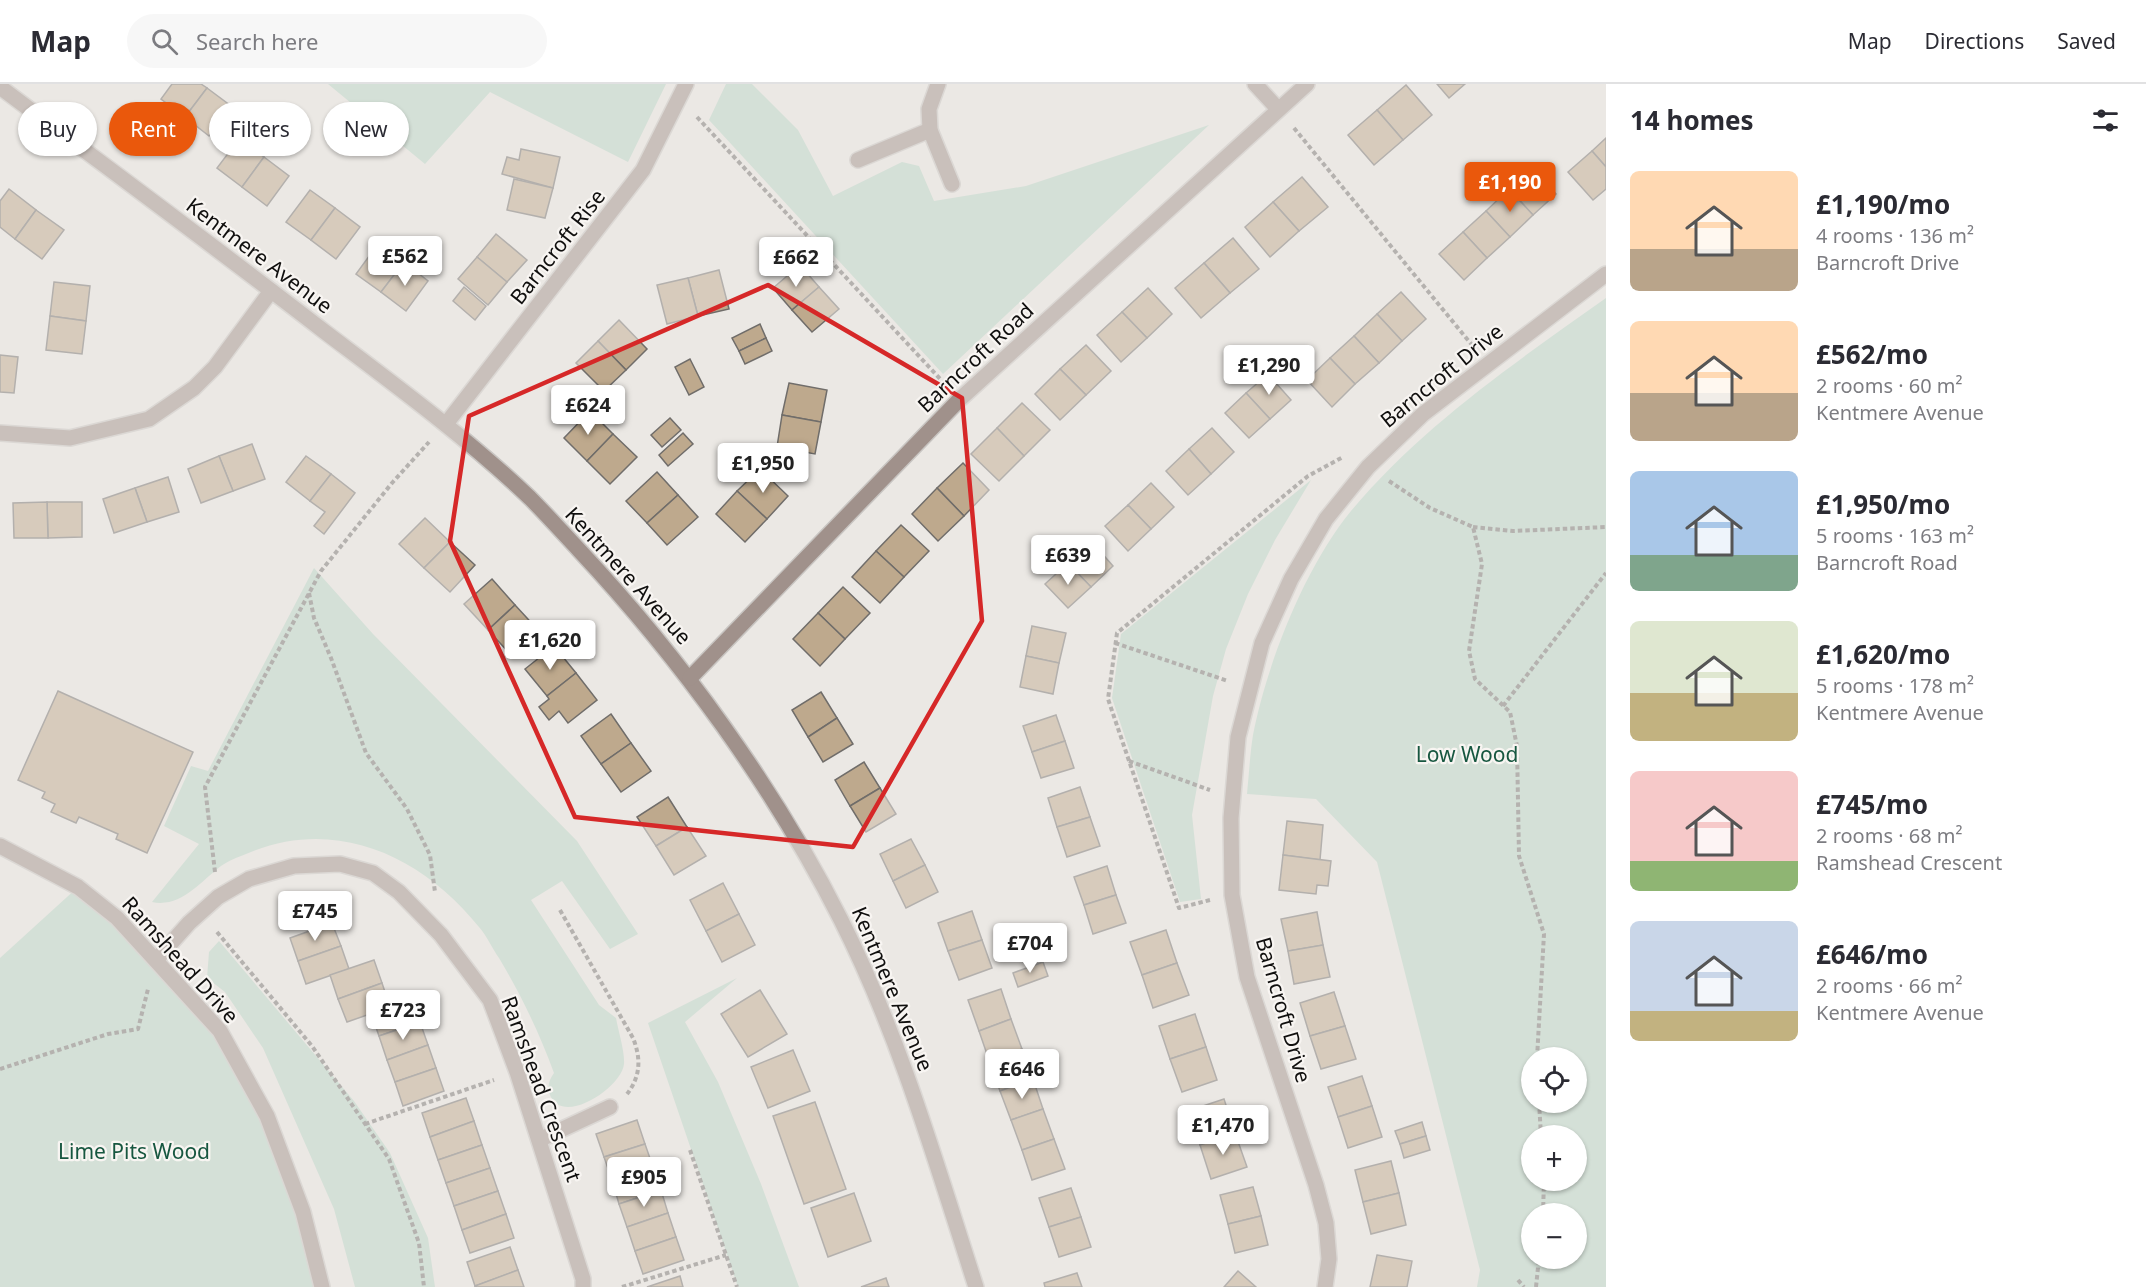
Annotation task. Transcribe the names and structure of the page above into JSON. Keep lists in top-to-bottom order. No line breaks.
{"streets":{"street":["Barncroft Rise","Kentmere Avenue","Barncroft Road","Barncroft Drive","Ramshead Drive","Ramshead Crescent"]},"crossings":[["Barncroft Rise","Kentmere Avenue"],["Kentmere Avenue","Barncroft Road"],["Ramshead Drive","Ramshead Crescent"]],"parks":["Low Wood","Lime Pits Wood"],"page":{"header":"Map","search":"Search here","nav":["Map","Directions","Saved"],"heading":"14 homes","chip":["Buy","Rent","Filters","New"],"list":[{"name":"£1,190/mo","note":"4 rooms · 136 m² · Barncroft Drive"},{"name":"£562/mo","note":"2 rooms · 60 m² · Kentmere Avenue"},{"name":"£1,950/mo","note":"5 rooms · 163 m² · Barncroft Road"},{"name":"£1,620/mo","note":"5 rooms · 178 m² · Kentmere Avenue"},{"name":"£745/mo","note":"2 rooms · 68 m² · Ramshead Crescent"},{"name":"£646/mo","note":"2 rooms · 66 m² · Kentmere Avenue"}],"price":["£1,190","£562","£662","£1,290","£624","£1,950","£639","£1,620","£745","£704","£723","£646","£1,470","£905"],"map_buttons":["+","−"]}}
